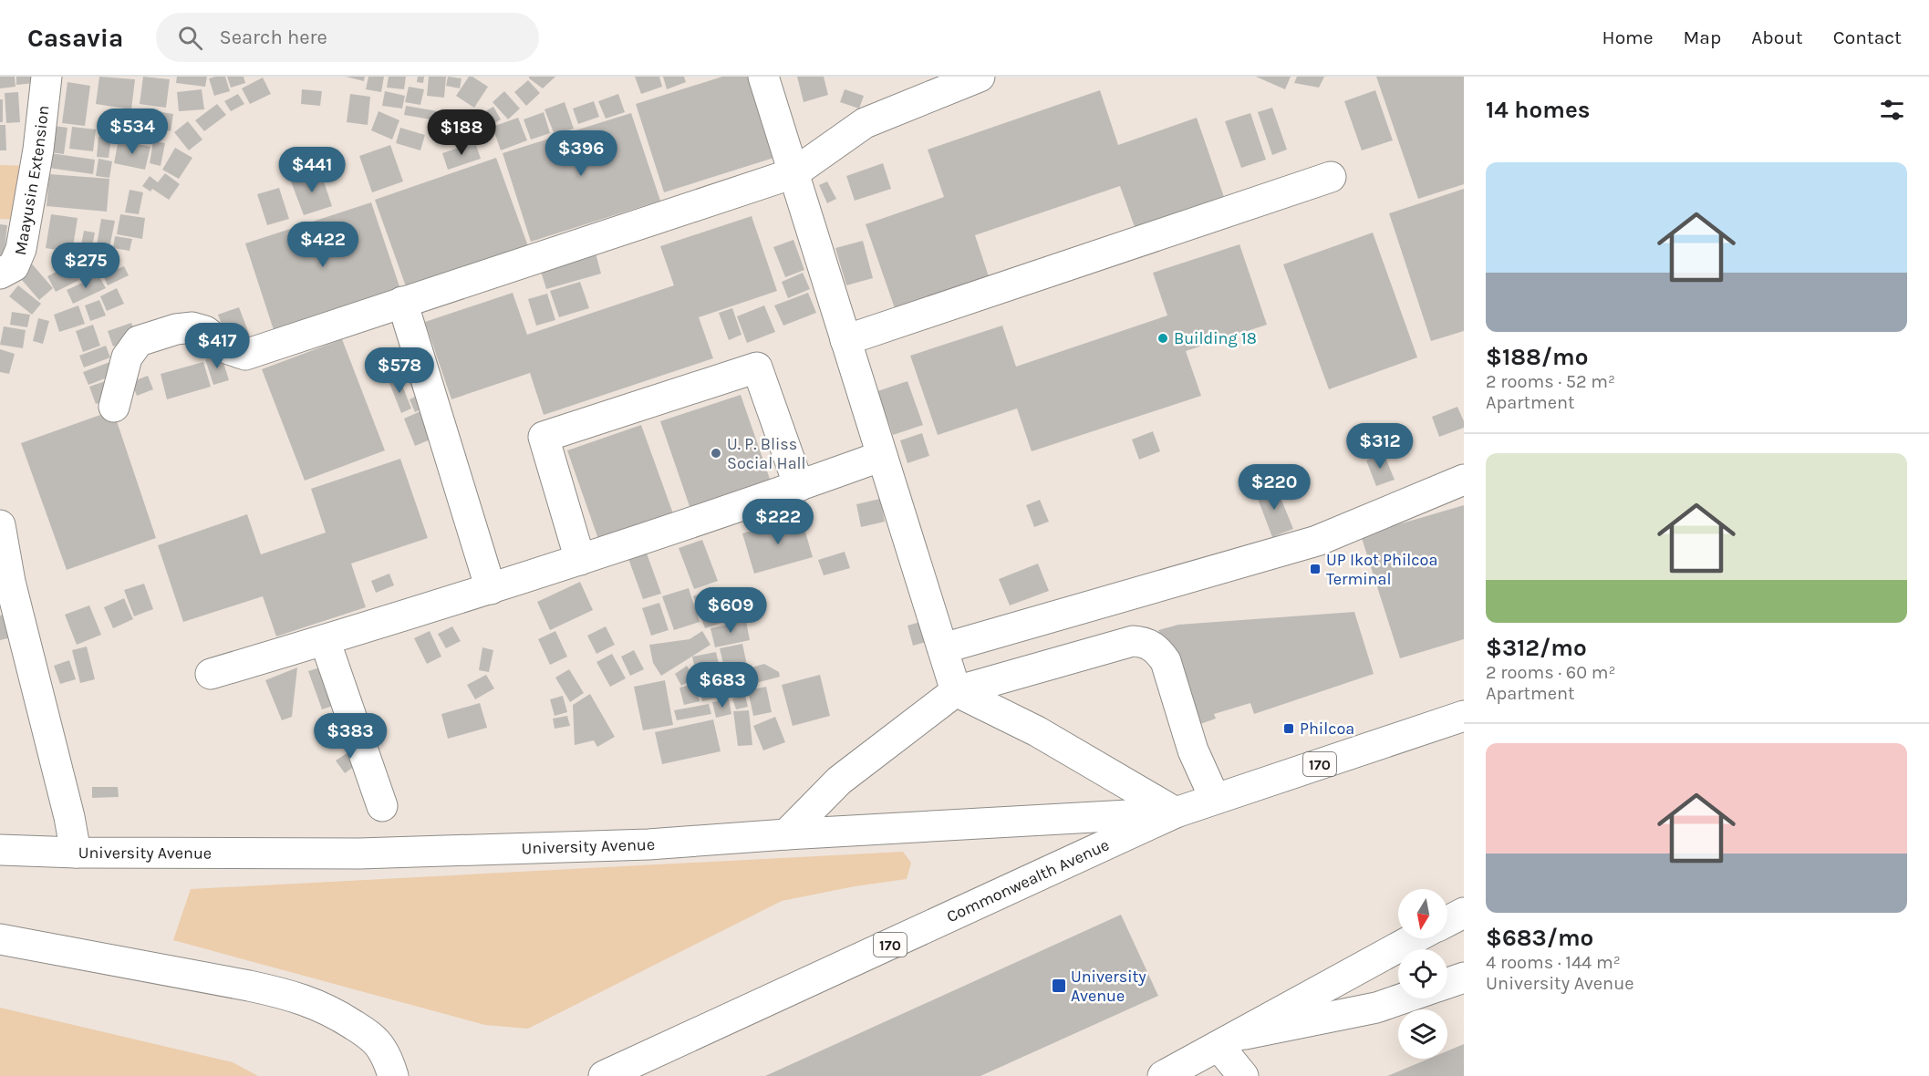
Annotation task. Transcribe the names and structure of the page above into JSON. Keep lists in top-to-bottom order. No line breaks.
{"streets":{"street":["Maayusin Extension","170","University Avenue","Commonwealth Avenue"]},"crossings":[["University Avenue","Commonwealth Avenue"]],"places":{"other":["Building 18","U. P. Bliss Social Hall"],"transit":["UP Ikot Philcoa Terminal","Philcoa","University Avenue"]},"north":"bottom","page":{"header":"Casavia","search":"Search here","nav":["Home","Map","About","Contact"],"heading":"14 homes","price":["$534","$188","$396","$441","$422","$275","$417","$578","$312","$220","$222","$609","$683","$383"],"list":[{"name":"$188/mo","note":"2 rooms · 52 m² · Apartment"},{"name":"$312/mo","note":"2 rooms · 60 m² · Apartment"},{"name":"$683/mo","note":"4 rooms · 144 m² · University Avenue"}]}}
